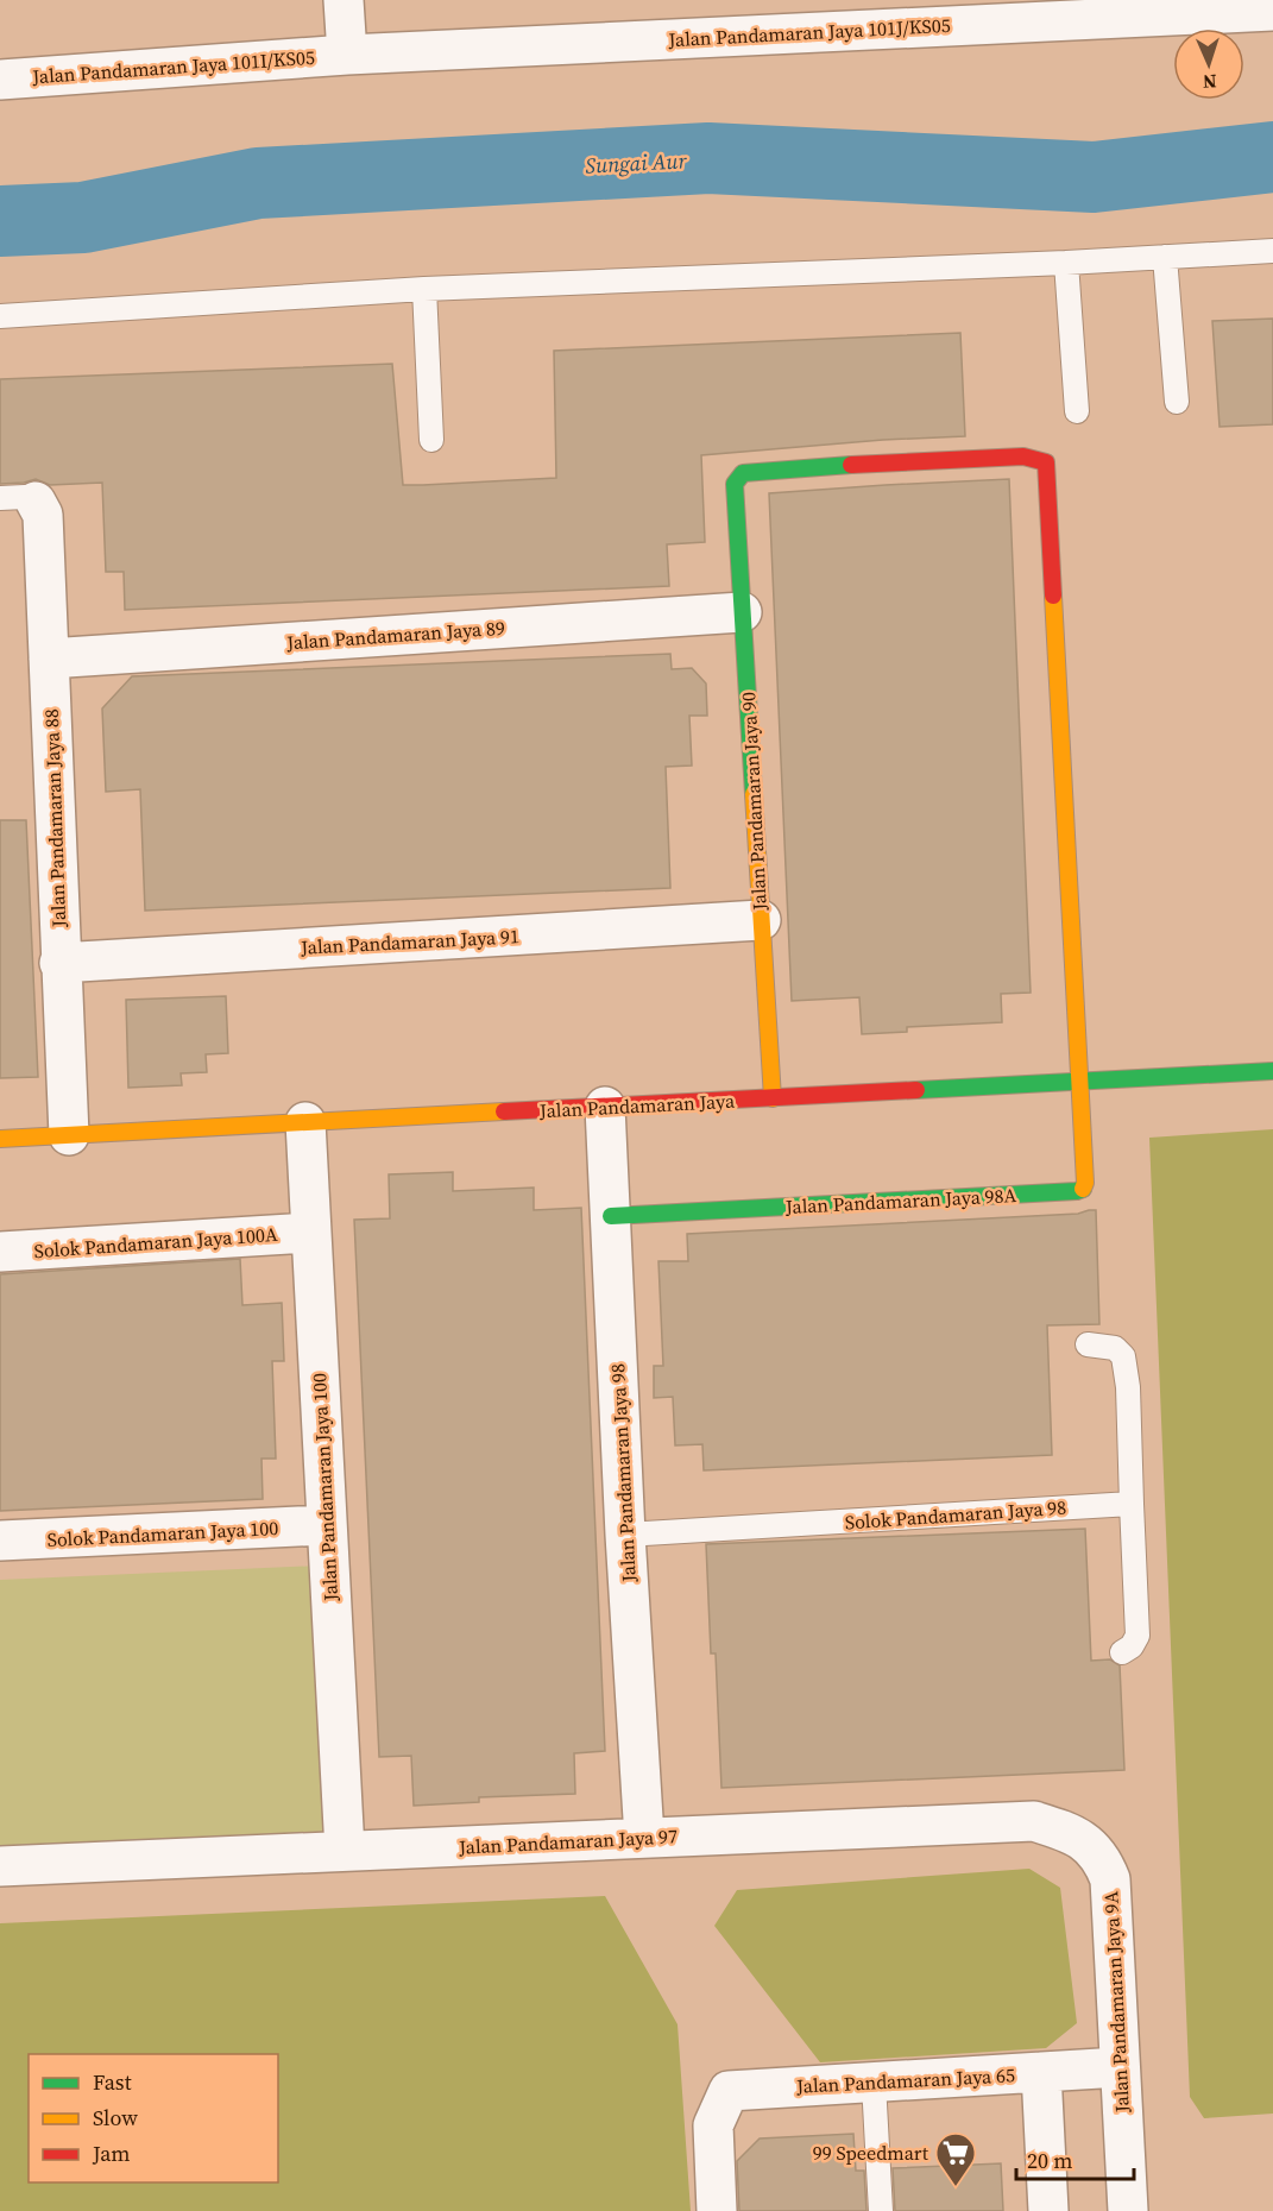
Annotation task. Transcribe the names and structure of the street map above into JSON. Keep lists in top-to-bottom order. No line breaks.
{"streets":{"street":["Jalan Pandamaran Jaya 101J/KS05","Jalan Pandamaran Jaya 101I/KS05","Jalan Pandamaran Jaya 89","Jalan Pandamaran Jaya 90","Jalan Pandamaran Jaya 88","Jalan Pandamaran Jaya 91","Jalan Pandamaran Jaya","Jalan Pandamaran Jaya 98A","Solok Pandamaran Jaya 100A","Jalan Pandamaran Jaya 98","Jalan Pandamaran Jaya 100","Solok Pandamaran Jaya 100","Jalan Pandamaran Jaya 97","Jalan Pandamaran Jaya 9A","Jalan Pandamaran Jaya 65"],"lane":["Solok Pandamaran Jaya 98"]},"crossings":[["Jalan Pandamaran Jaya 101J/KS05","Jalan Pandamaran Jaya 101I/KS05"],["Jalan Pandamaran Jaya 89","Jalan Pandamaran Jaya 90"],["Jalan Pandamaran Jaya 89","Jalan Pandamaran Jaya 88"],["Jalan Pandamaran Jaya 90","Jalan Pandamaran Jaya 91"],["Jalan Pandamaran Jaya 90","Jalan Pandamaran Jaya"],["Jalan Pandamaran Jaya 90","Jalan Pandamaran Jaya 98A"],["Jalan Pandamaran Jaya 88","Jalan Pandamaran Jaya 91"],["Jalan Pandamaran Jaya 88","Jalan Pandamaran Jaya"],["Jalan Pandamaran Jaya","Jalan Pandamaran Jaya 98A"],["Jalan Pandamaran Jaya","Jalan Pandamaran Jaya 98"],["Jalan Pandamaran Jaya","Jalan Pandamaran Jaya 100"],["Jalan Pandamaran Jaya 98A","Jalan Pandamaran Jaya 98"],["Solok Pandamaran Jaya 100A","Jalan Pandamaran Jaya 100"],["Jalan Pandamaran Jaya 98","Solok Pandamaran Jaya 98"],["Jalan Pandamaran Jaya 98","Jalan Pandamaran Jaya 97"],["Jalan Pandamaran Jaya 100","Solok Pandamaran Jaya 100"],["Jalan Pandamaran Jaya 100","Jalan Pandamaran Jaya 97"],["Jalan Pandamaran Jaya 97","Jalan Pandamaran Jaya 9A"],["Jalan Pandamaran Jaya 9A","Jalan Pandamaran Jaya 65"]],"water":["Sungai Aur"],"places":{"supermarket":["99 Speedmart"]},"legend":["Fast","Slow","Jam"],"scale_bar":"20 m","north":"bottom"}
